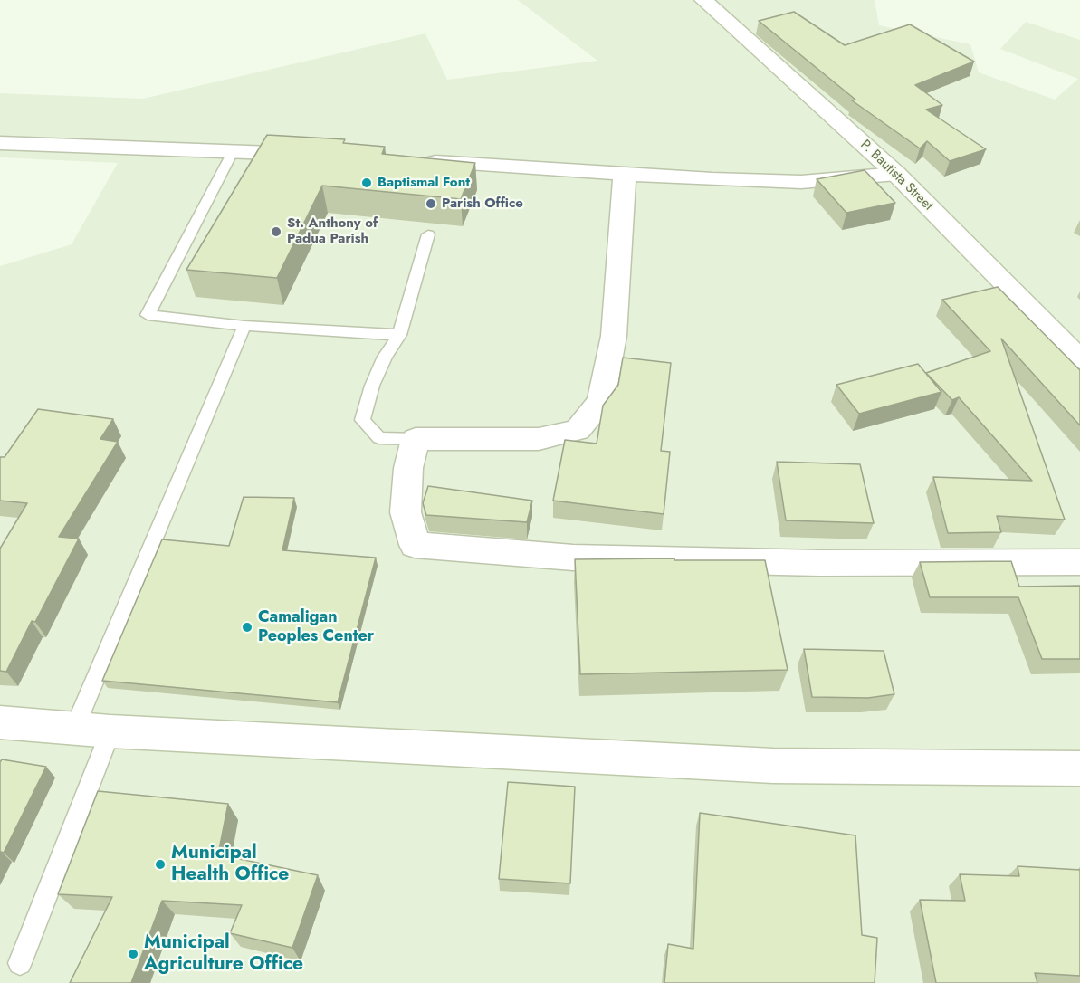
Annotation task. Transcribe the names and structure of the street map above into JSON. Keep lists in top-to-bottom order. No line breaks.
{"streets":{"street":["P. Bautista Street"]},"places":["Baptismal Font","Parish Office","St. Anthony of Padua Parish","Camaligan Peoples Center","Municipal Health Office","Municipal Agriculture Office"]}
